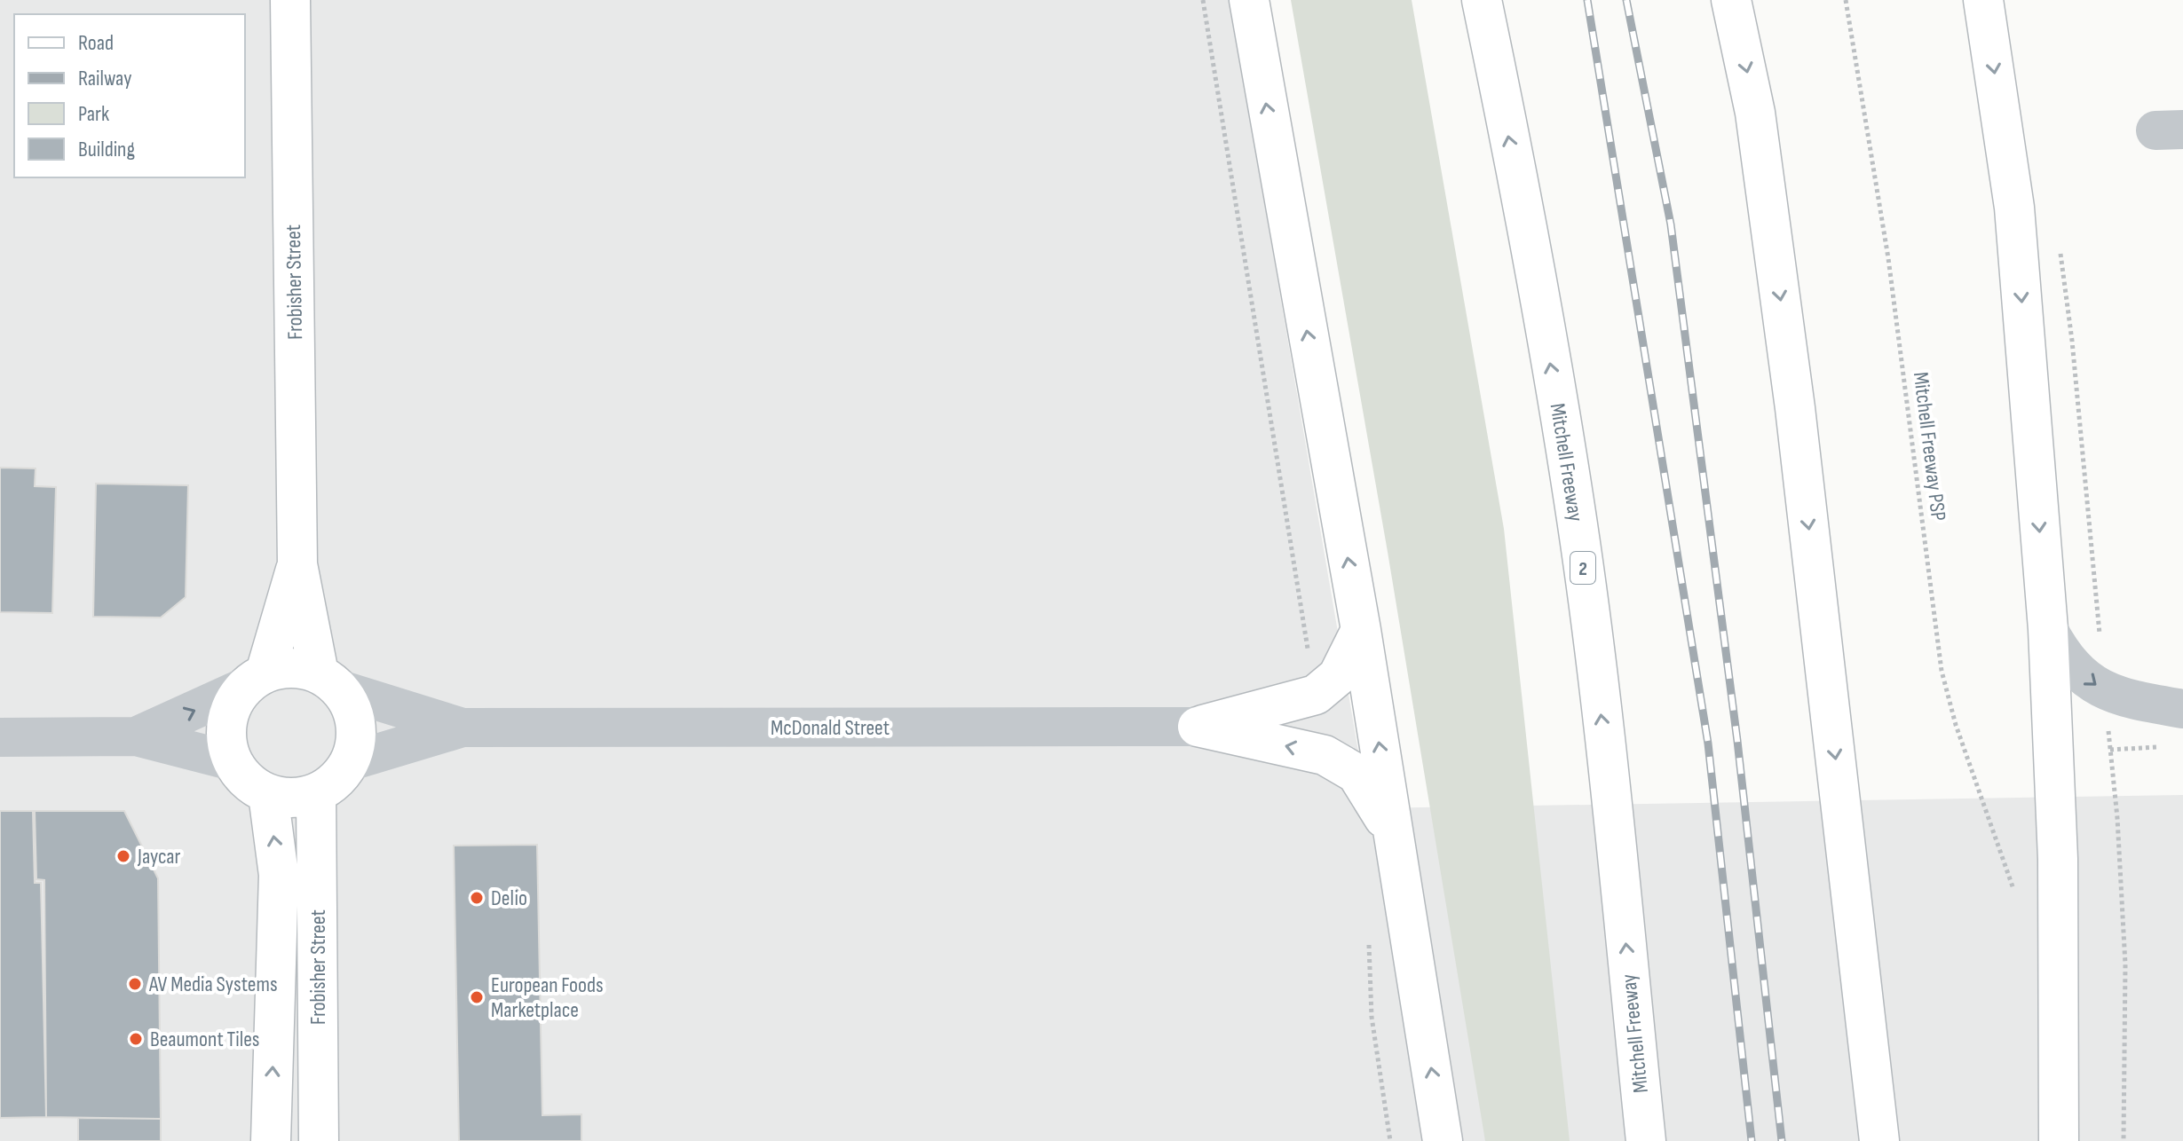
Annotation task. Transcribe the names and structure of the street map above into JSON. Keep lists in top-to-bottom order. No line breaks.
{"streets":{"main road":["Frobisher Street","Mitchell Freeway","2"],"street":["McDonald Street"],"path":["Mitchell Freeway PSP"]},"crossings":[["Frobisher Street","McDonald Street"]],"places":["Jaycar","Delio","AV Media Systems","European Foods Marketplace","Beaumont Tiles"],"legend":["Road","Railway","Park","Building"]}
